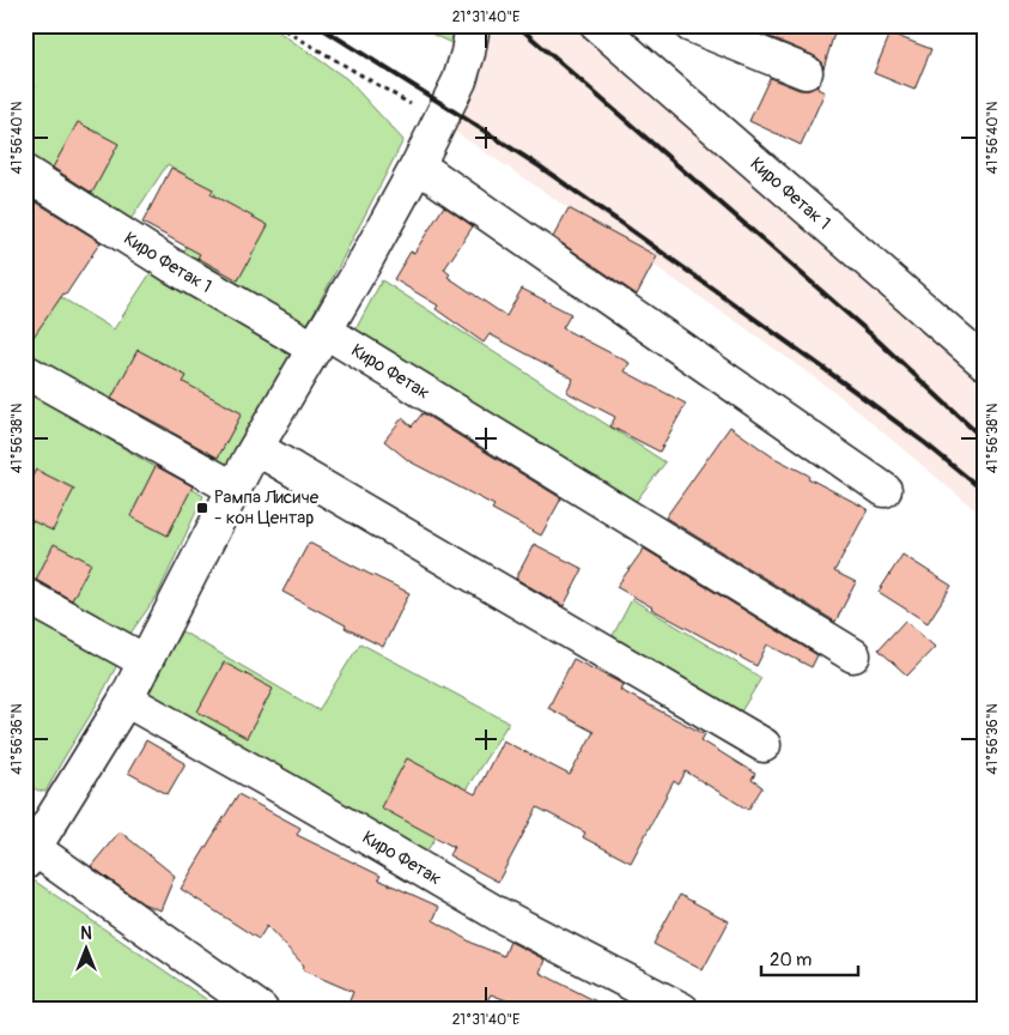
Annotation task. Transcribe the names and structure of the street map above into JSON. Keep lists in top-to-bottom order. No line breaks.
{"streets":{"main road":["Киро Фетак 1","Киро Фетак"]},"crossings":[["Киро Фетак 1","Киро Фетак"]],"places":{"transit":["Рампа Лисиче - кон Центар"]},"scale_bar":"20 m","north":"top","coordinates":["21°31'40\"E","41°56'40\"N","41°56'38\"N","41°56'36\"N"]}
